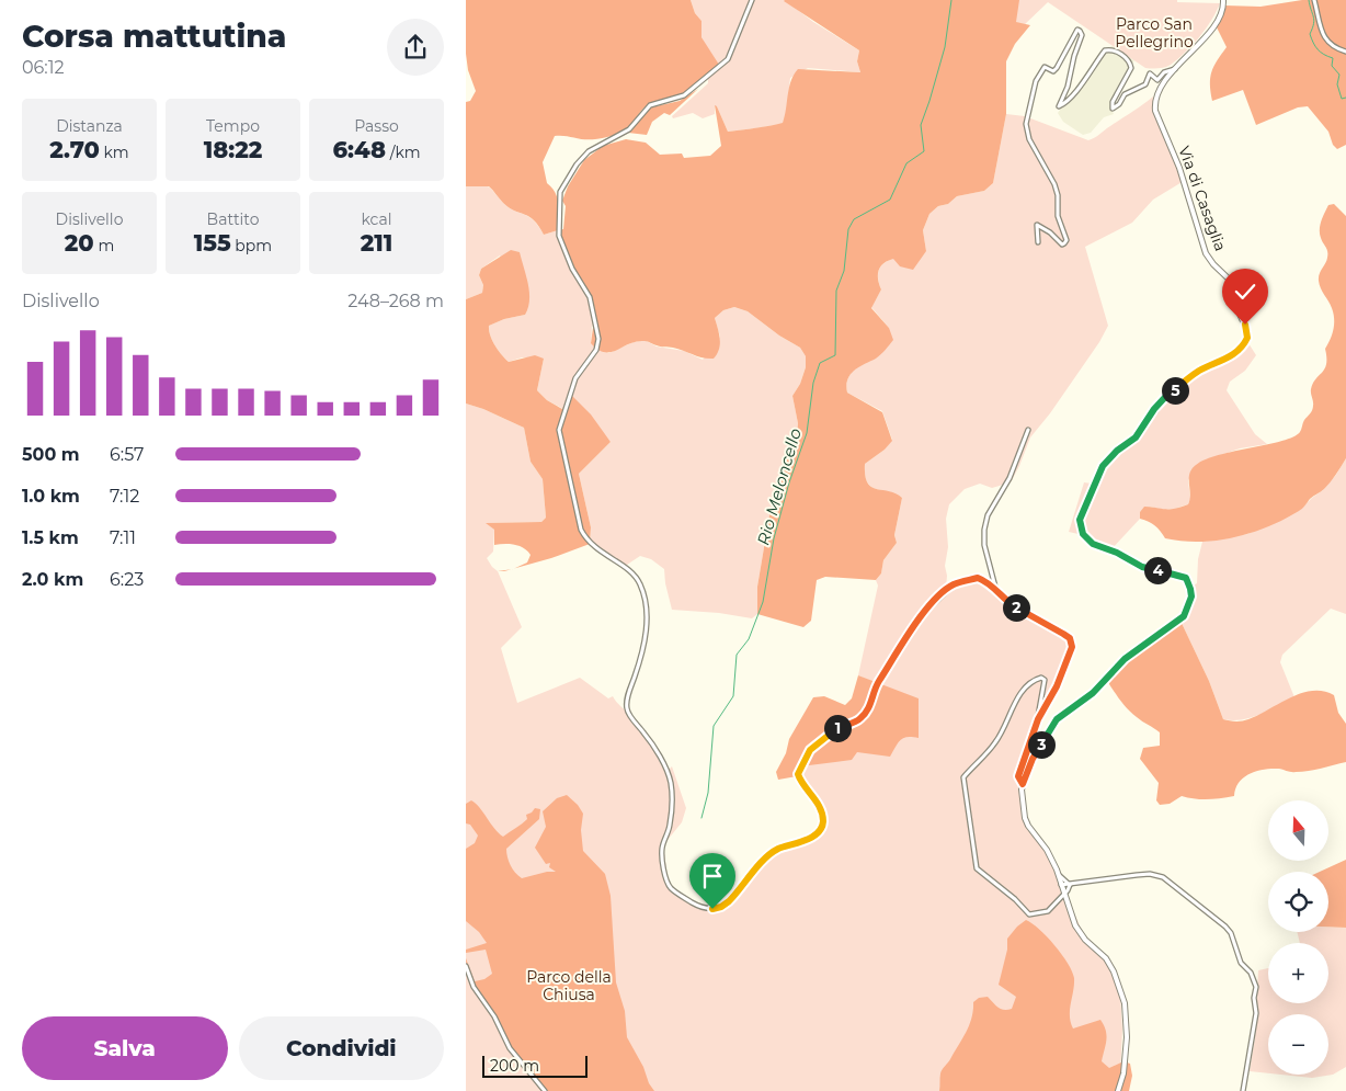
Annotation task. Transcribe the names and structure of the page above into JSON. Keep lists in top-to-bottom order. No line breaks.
{"streets":{"street":["Via di Casaglia"]},"water":["Rio Meloncello"],"parks":["Parco San Pellegrino","Parco della Chiusa"],"scale_bar":"200 m","north":"top","page":{"heading":["Corsa mattutina","06:12"],"stats":[["Distanza","2.70 km"],["Tempo","18:22"],["Passo","6:48 /km"],["Dislivello","20 m"],["Battito","155 bpm"],["kcal","211"]],"chart":["Dislivello","248–268 m"],"pins":["5","4","2","1","3"],"list":[{"name":"500 m","note":"6:57"},{"name":"1.0 km","note":"7:12"},{"name":"1.5 km","note":"7:11"},{"name":"2.0 km","note":"6:23"}],"map_buttons":["+","−"],"buttons":["Salva","Condividi"],"scale":"200 m"}}
